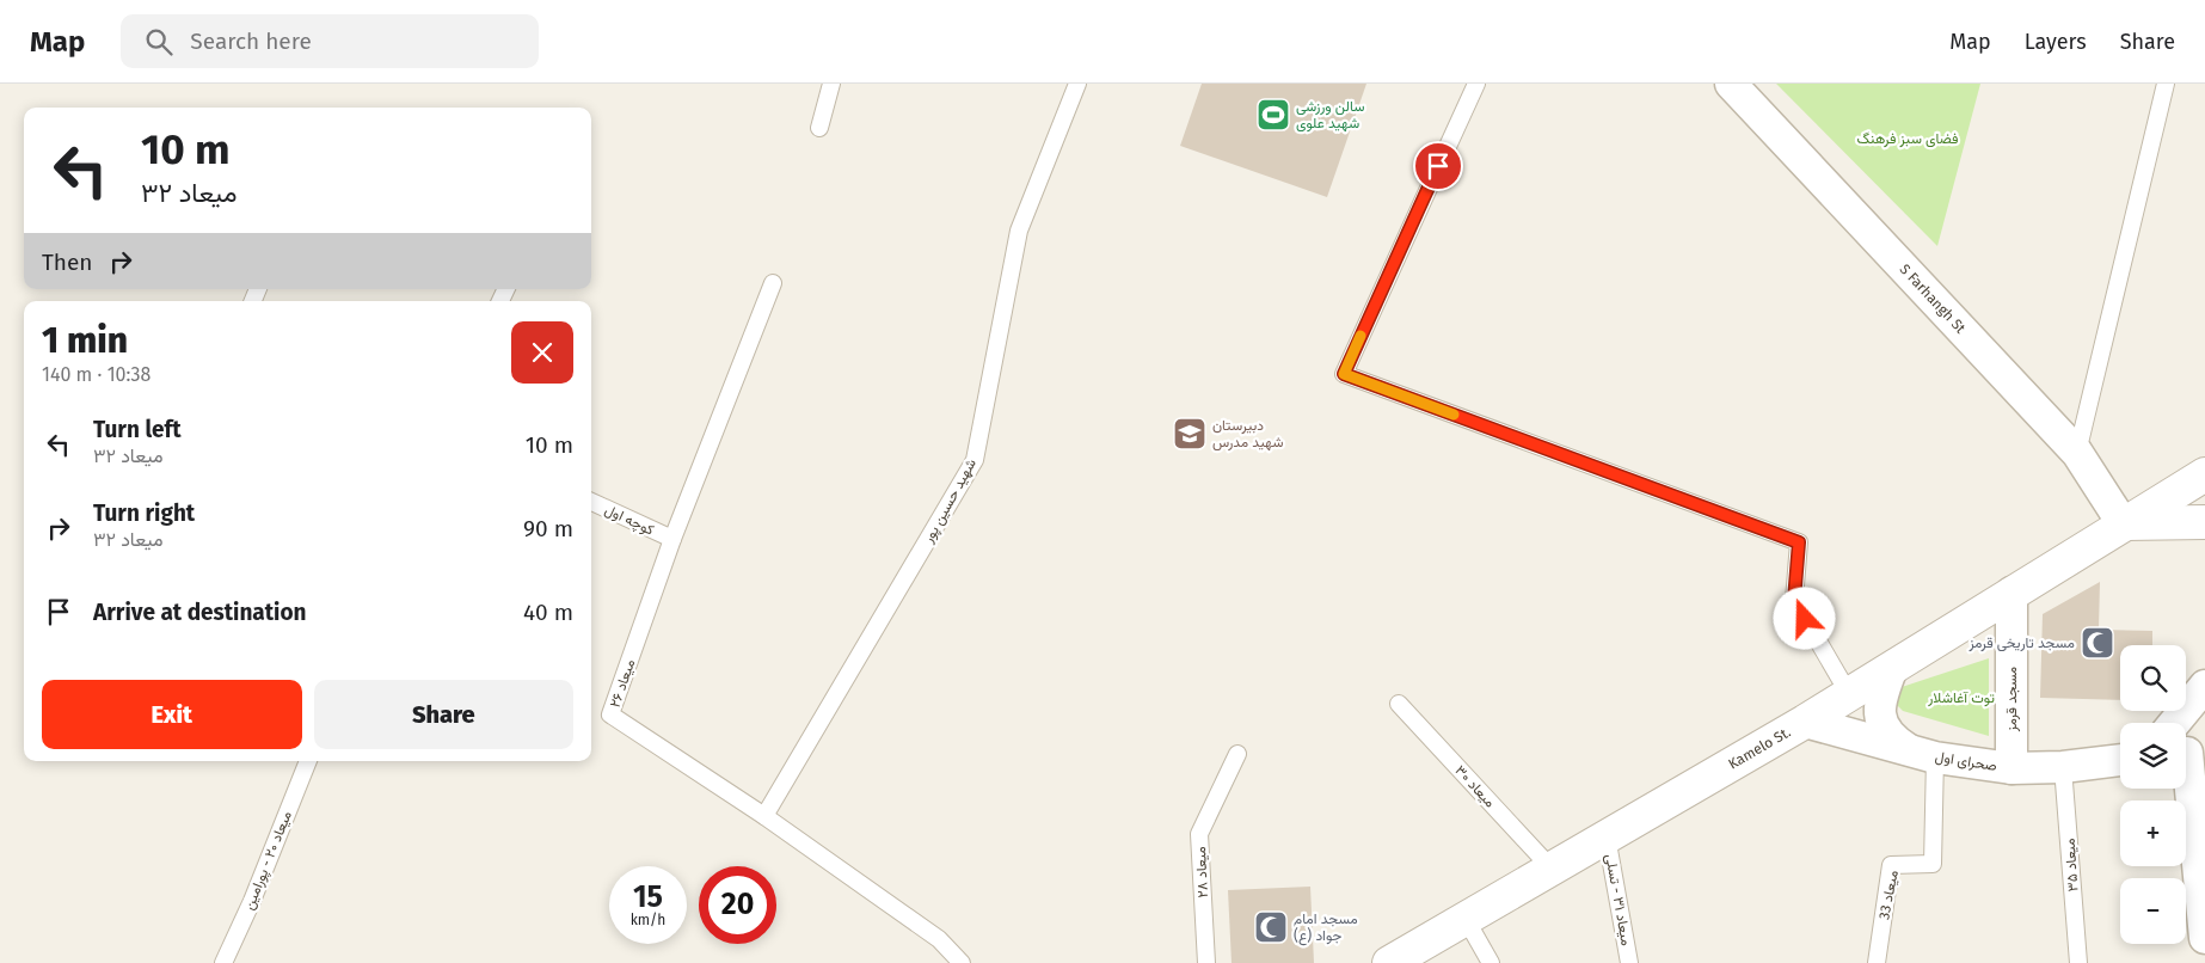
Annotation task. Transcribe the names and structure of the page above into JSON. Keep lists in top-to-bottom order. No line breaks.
{"streets":{"street":["S Farhangh St","مسجد قرمز","Kamelo St.","صحرای اول"],"lane":["شهید حسین پور","کوچه اول","میعاد ۲۶","میعاد ۳۰","میعاد ۲۰ - پورامین","میعاد ۳۵","میعاد ۲۸","میعاد 33","میعاد ۳۱ - تسلی"]},"crossings":[["S Farhangh St","Kamelo St."],["شهید حسین پور","میعاد ۲۶"],["کوچه اول","میعاد ۲۶"],["مسجد قرمز","Kamelo St."],["مسجد قرمز","صحرای اول"],["Kamelo St.","صحرای اول"],["Kamelo St.","میعاد ۳۰"],["Kamelo St.","میعاد ۳۱ - تسلی"],["صحرای اول","میعاد ۳۵"],["صحرای اول","میعاد 33"]],"parks":["فضای سبز فرهنگ","توت آغاشلار"],"places":{"sports":["سالن ورزشی شهید علوی"],"school or university":["دبیرستان شهید مدرس"],"mosque":["مسجد تاریخی قرمز","مسجد امام جواد (ع)"]},"page":{"header":"Map","search":"Search here","nav":["Map","Layers","Share"],"turn":["10 m","میعاد ۳۲"],"then":"Then","heading":["1 min","140 m · 10:38"],"list":[{"name":"Turn left","note":"میعاد ۳۲","value":"10 m"},{"name":"Turn right","note":"میعاد ۳۲","value":"90 m"},{"name":"Arrive at destination","value":"40 m"}],"map_buttons":["+","−"],"buttons":["Exit","Share"],"speed":"15 km/h","limit":"20"}}
